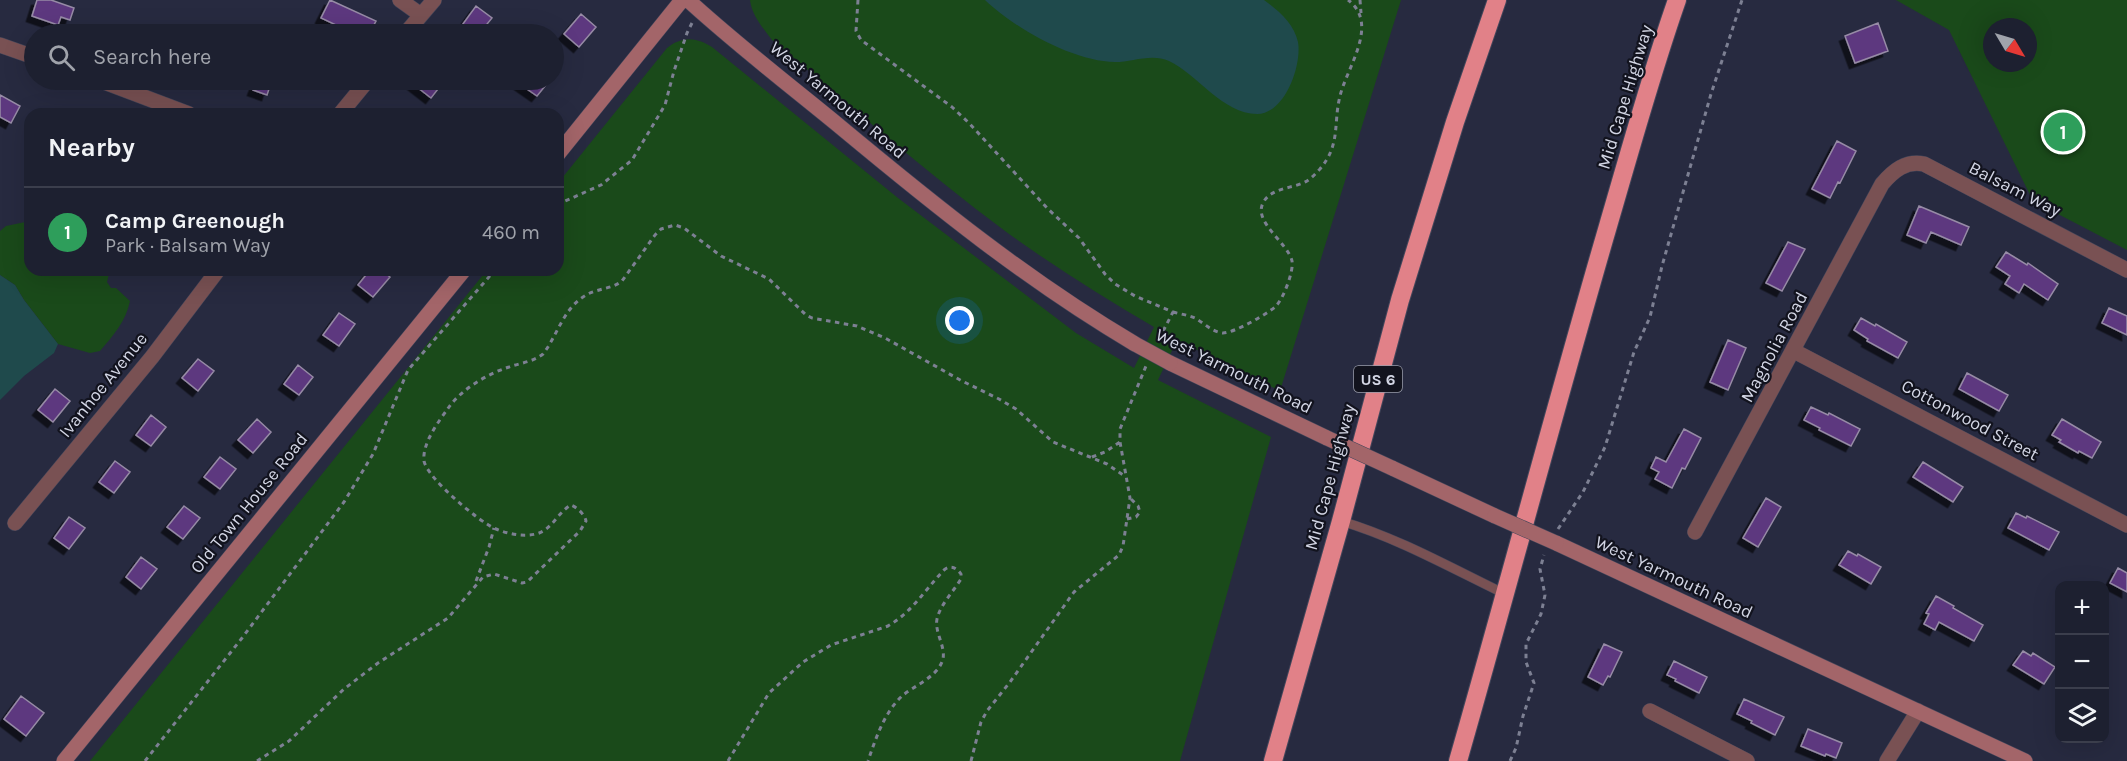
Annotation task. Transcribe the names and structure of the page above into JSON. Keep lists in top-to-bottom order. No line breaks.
{"streets":{"highway":["Mid Cape Highway","US 6"],"main road":["West Yarmouth Road","Old Town House Road"],"street":["Balsam Way","Magnolia Road","Ivanhoe Avenue","Cottonwood Street"]},"crossings":[["Balsam Way","Magnolia Road"],["Magnolia Road","Cottonwood Street"]],"north":"bottom right","page":{"search":"Search here","heading":"Nearby","pins":"1","list":[{"mark":"1","name":"Camp Greenough","note":"Park · Balsam Way","value":"460 m"}],"map_buttons":["+","−"]}}
